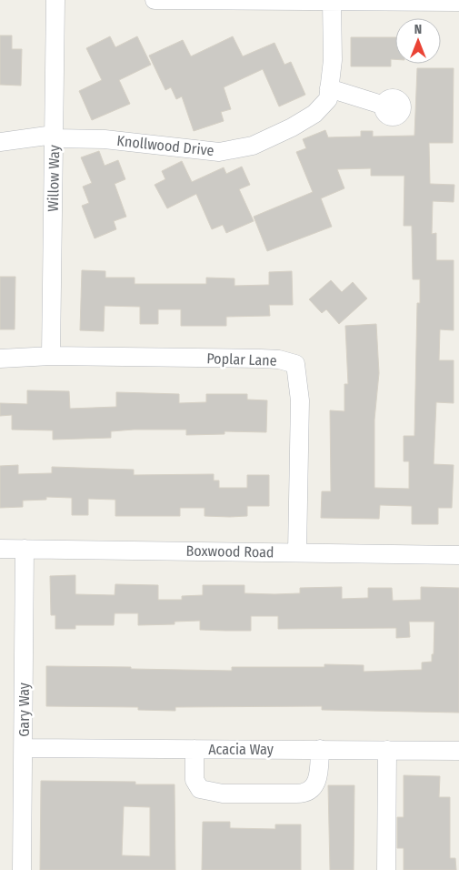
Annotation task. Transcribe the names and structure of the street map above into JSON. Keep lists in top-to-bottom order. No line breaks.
{"streets":{"street":["Knollwood Drive","Willow Way","Poplar Lane","Boxwood Road","Gary Way","Acacia Way"]},"crossings":[["Knollwood Drive","Willow Way"],["Willow Way","Poplar Lane"],["Poplar Lane","Boxwood Road"],["Boxwood Road","Gary Way"],["Gary Way","Acacia Way"]],"north":"top"}
